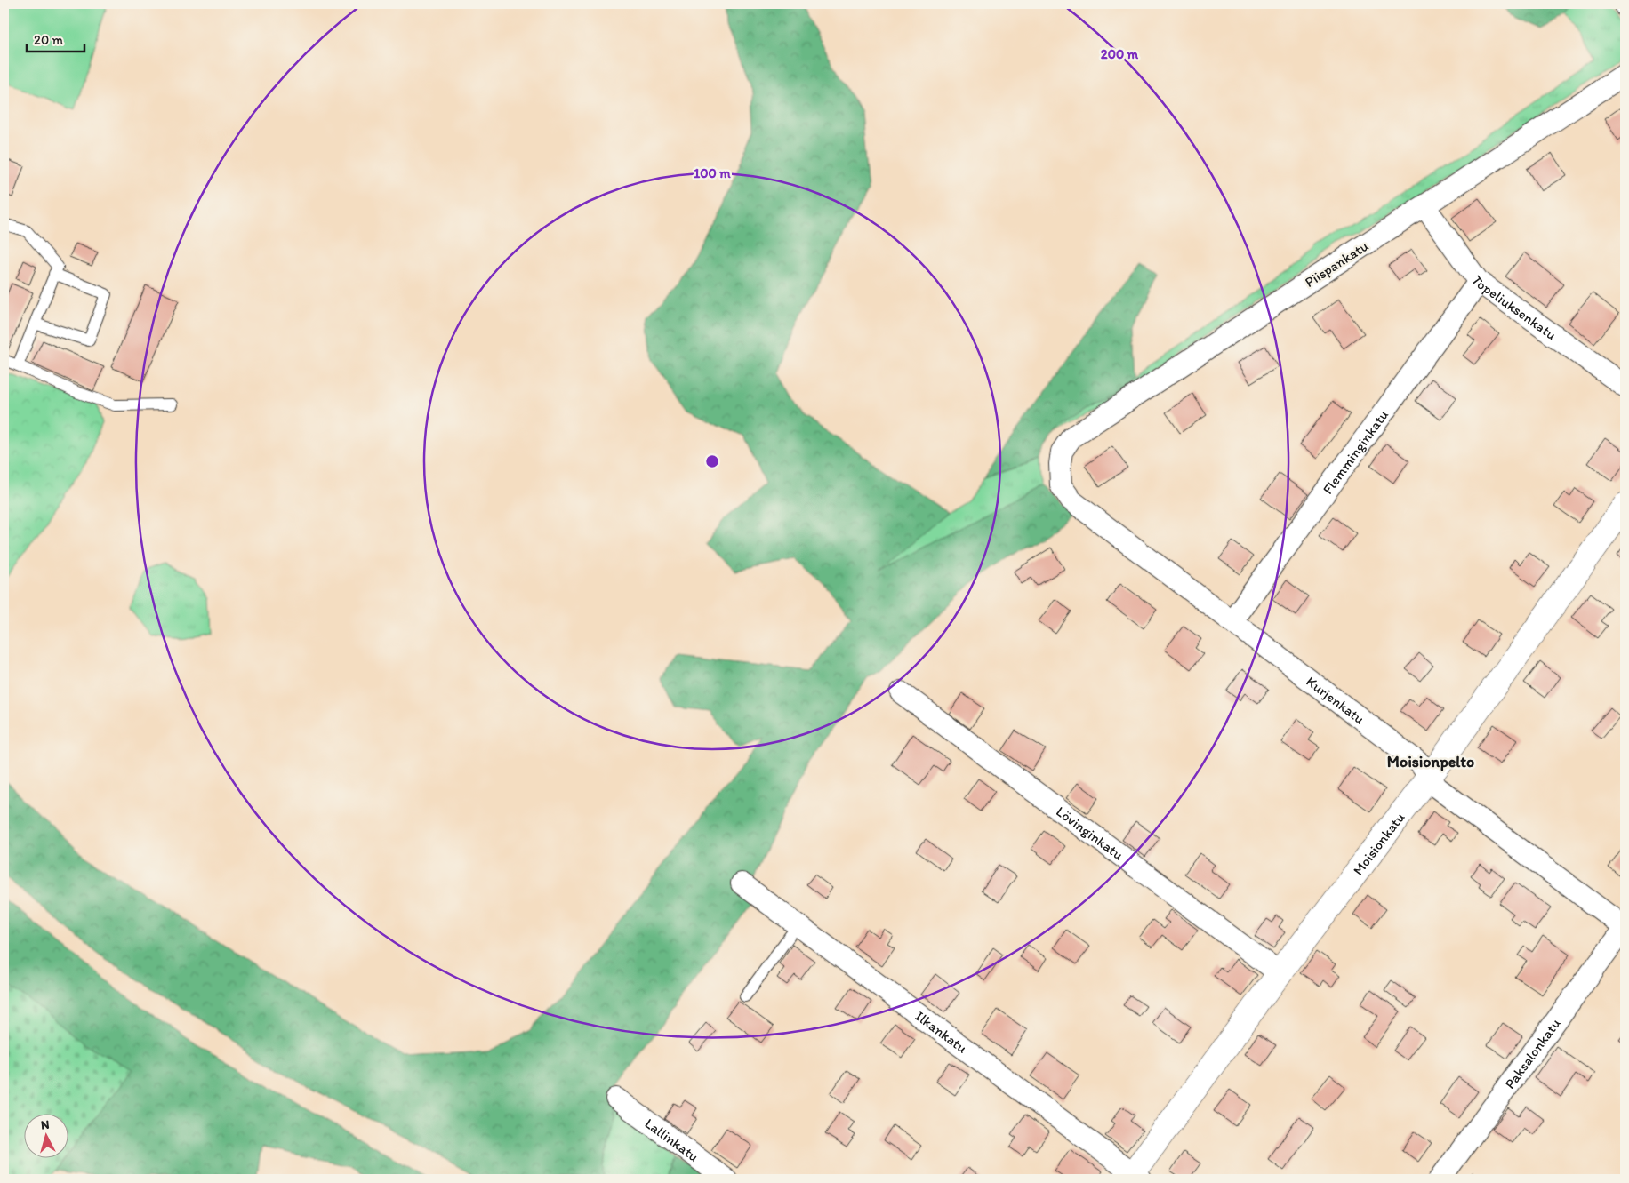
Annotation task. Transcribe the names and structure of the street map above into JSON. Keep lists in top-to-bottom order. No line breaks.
{"streets":{"street":["Piispankatu","Topeliuksenkatu","Flemminginkatu","Kurjenkatu","Lövinginkatu","Moisionkatu","Ilkankatu","Paksalonkatu","Lallinkatu"]},"crossings":[["Piispankatu","Topeliuksenkatu"],["Piispankatu","Kurjenkatu"],["Topeliuksenkatu","Flemminginkatu"],["Flemminginkatu","Kurjenkatu"],["Kurjenkatu","Moisionkatu"],["Kurjenkatu","Paksalonkatu"],["Lövinginkatu","Moisionkatu"],["Moisionkatu","Ilkankatu"]],"districts":["Moisionpelto"],"scale_bar":"20 m","north":"top","rings":["200 m","100 m"]}
